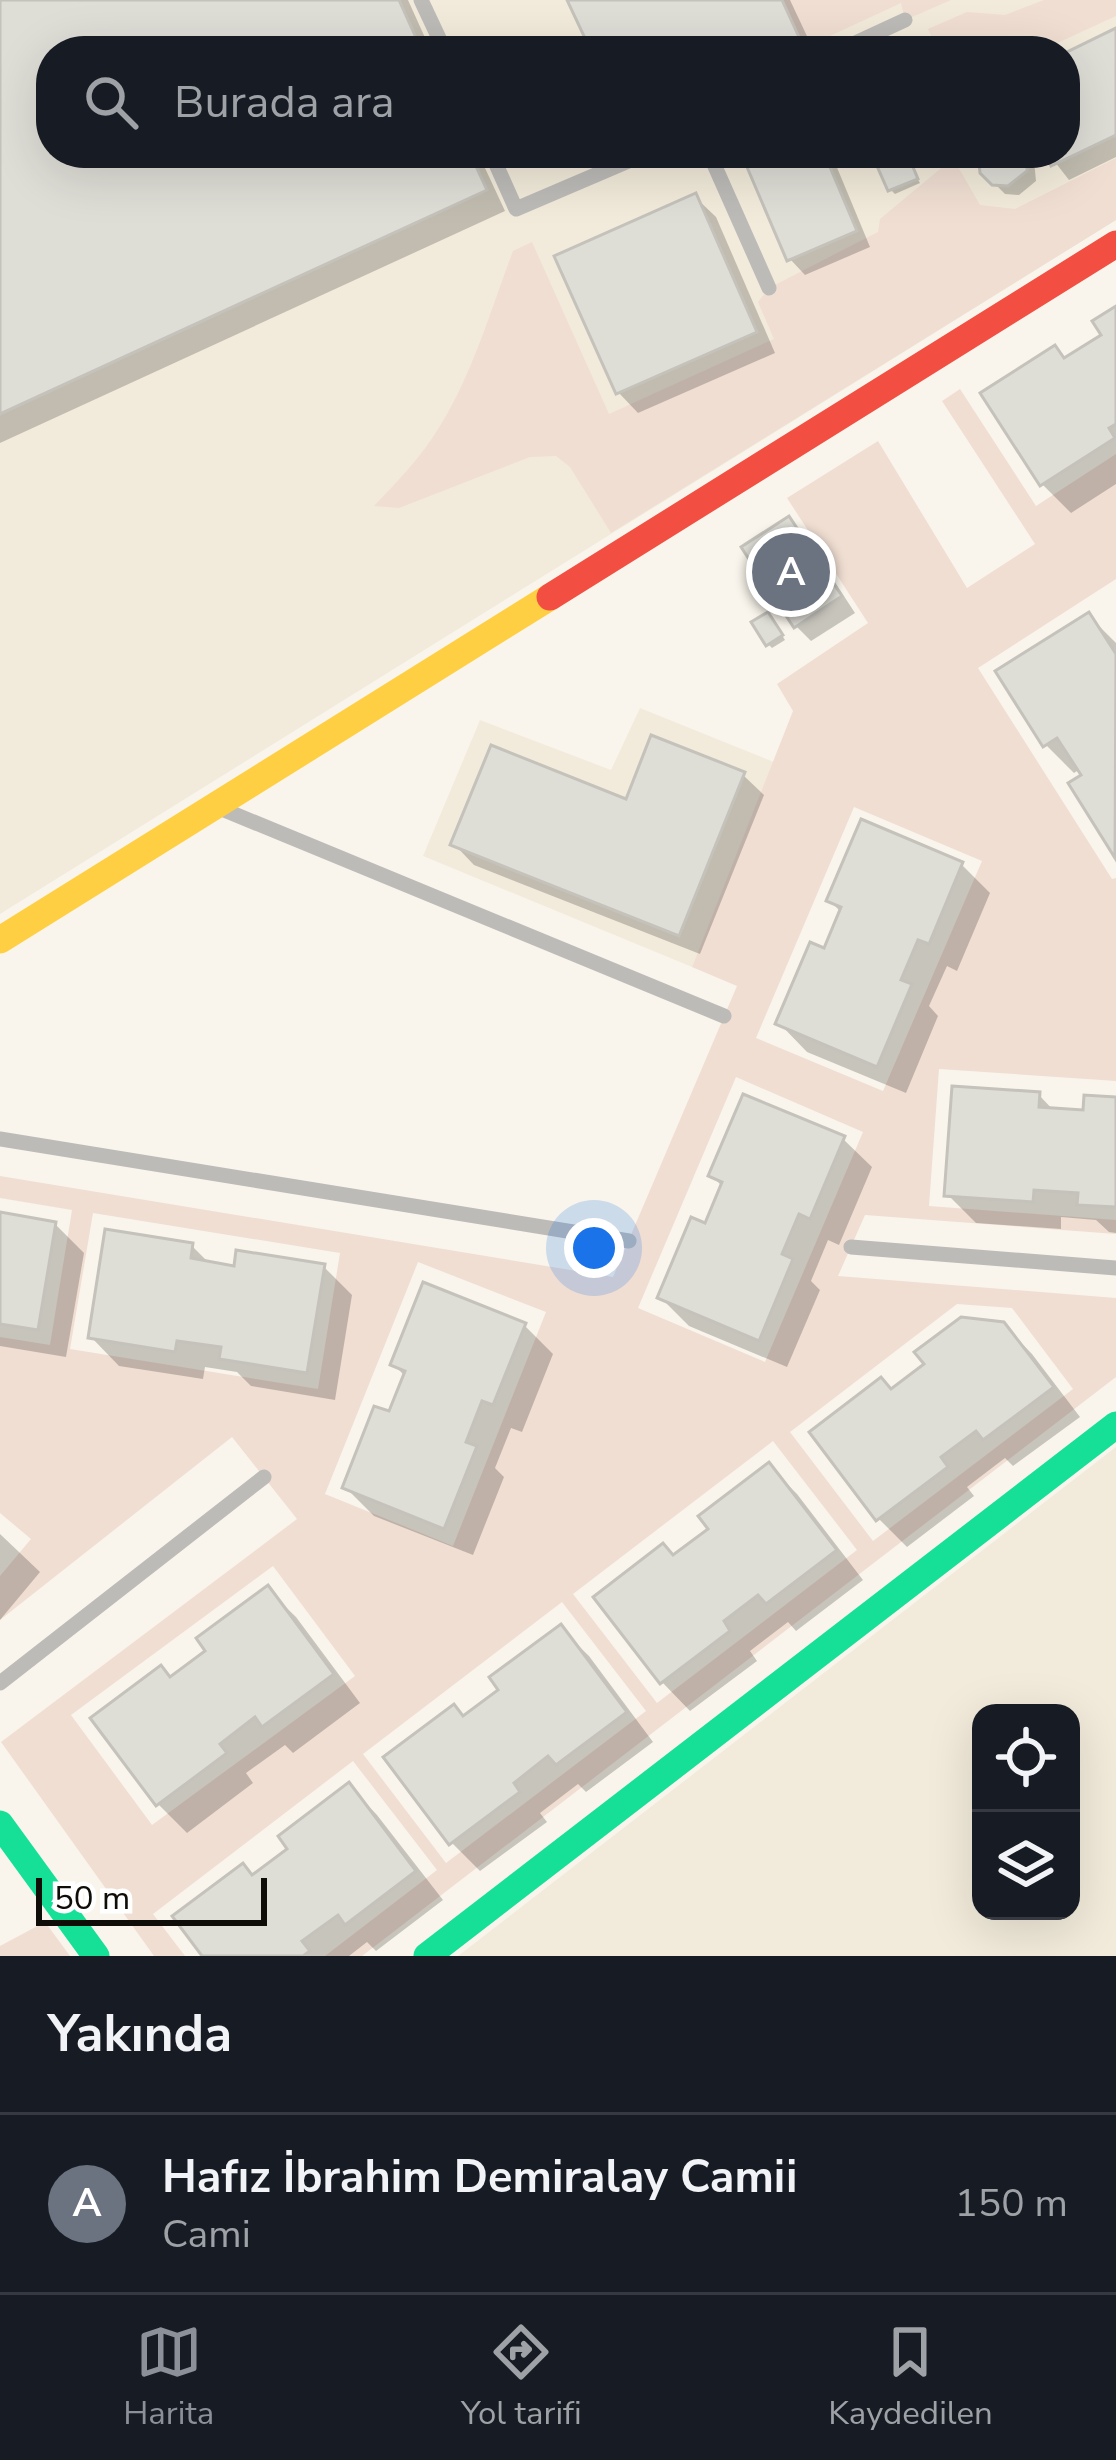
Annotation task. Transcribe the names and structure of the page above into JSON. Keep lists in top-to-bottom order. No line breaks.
{"scale_bar":"50 m","page":{"search":"Burada ara","pins":"A","scale":"50 m","heading":"Yakında","list":[{"mark":"A","name":"Hafız İbrahim Demiralay Camii","note":"Cami","value":"150 m"}],"nav":["Harita","Yol tarifi","Kaydedilen"]}}
